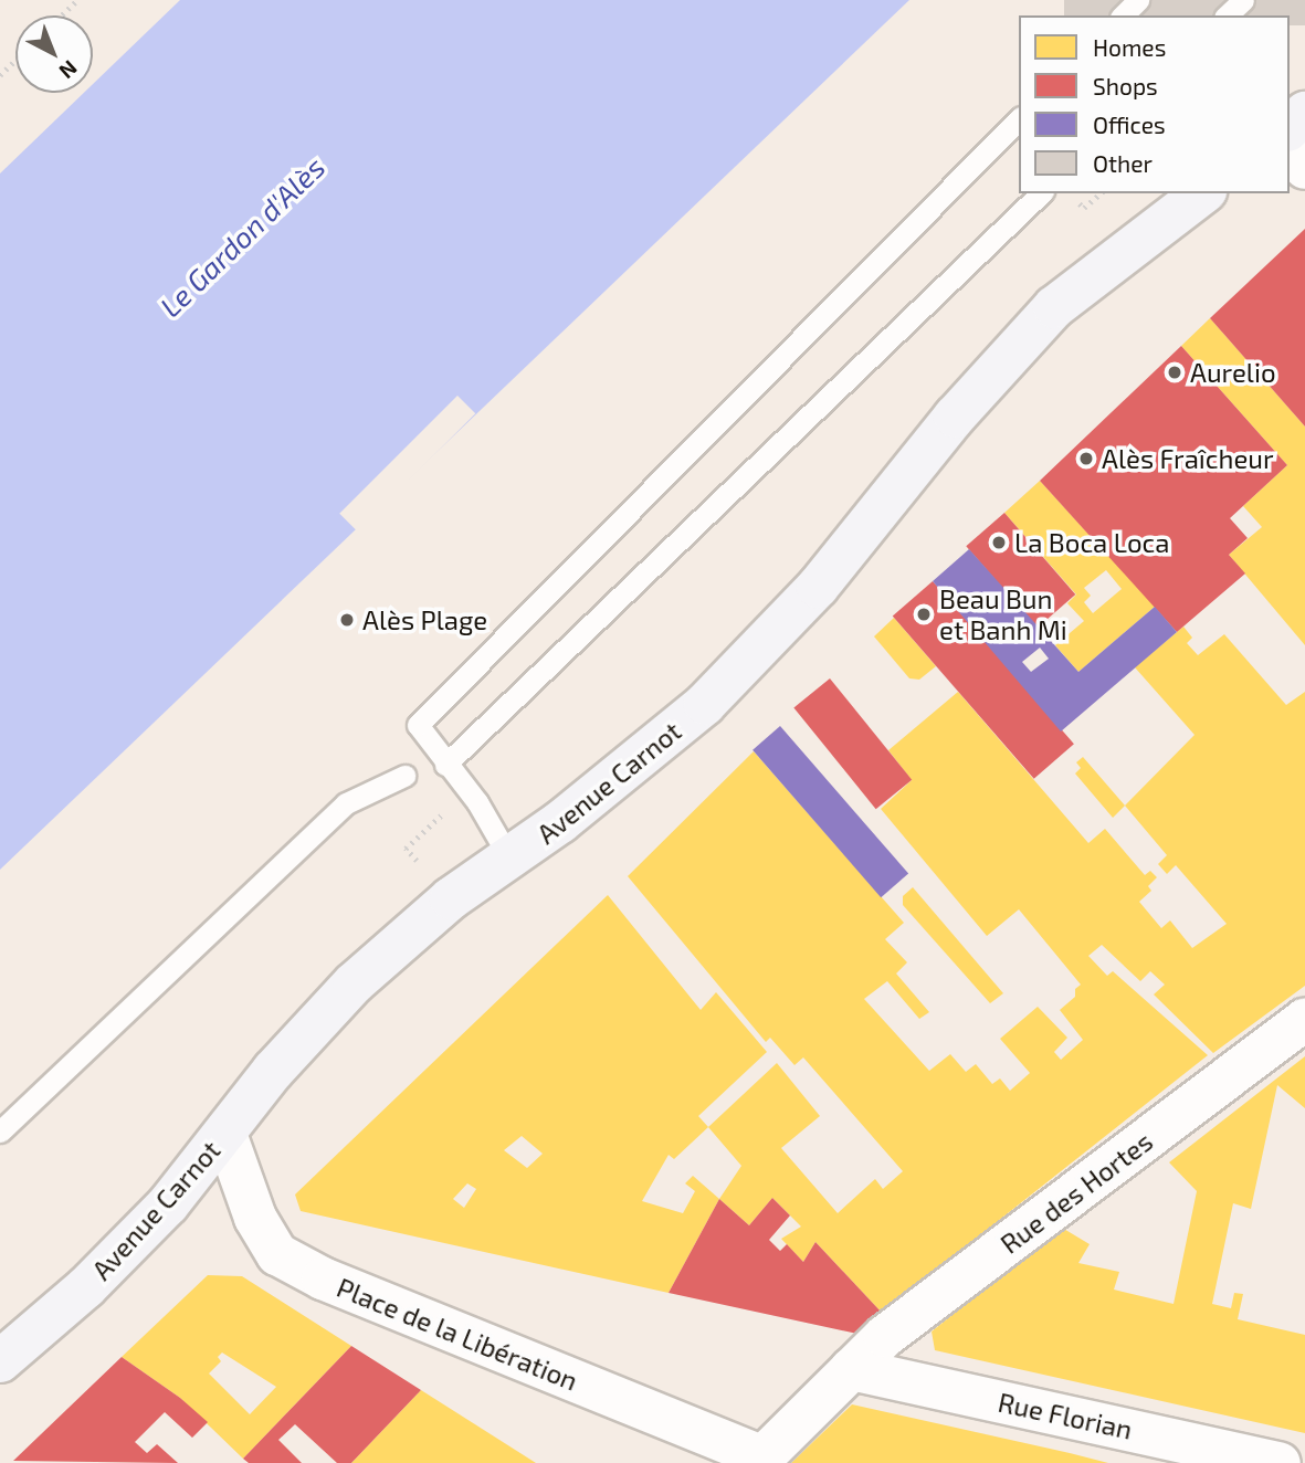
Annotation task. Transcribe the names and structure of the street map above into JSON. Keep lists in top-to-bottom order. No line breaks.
{"streets":{"main road":["Avenue Carnot"],"street":["Rue des Hortes","Place de la Libération","Rue Florian"]},"crossings":[["Avenue Carnot","Place de la Libération"],["Rue des Hortes","Place de la Libération"],["Rue des Hortes","Rue Florian"]],"water":["Le Gardon d'Alès"],"places":["Aurelio","Alès Fraîcheur","La Boca Loca","Beau Bun et Banh Mi","Alès Plage"],"legend":["Homes","Shops","Offices","Other"],"north":"bottom right"}
